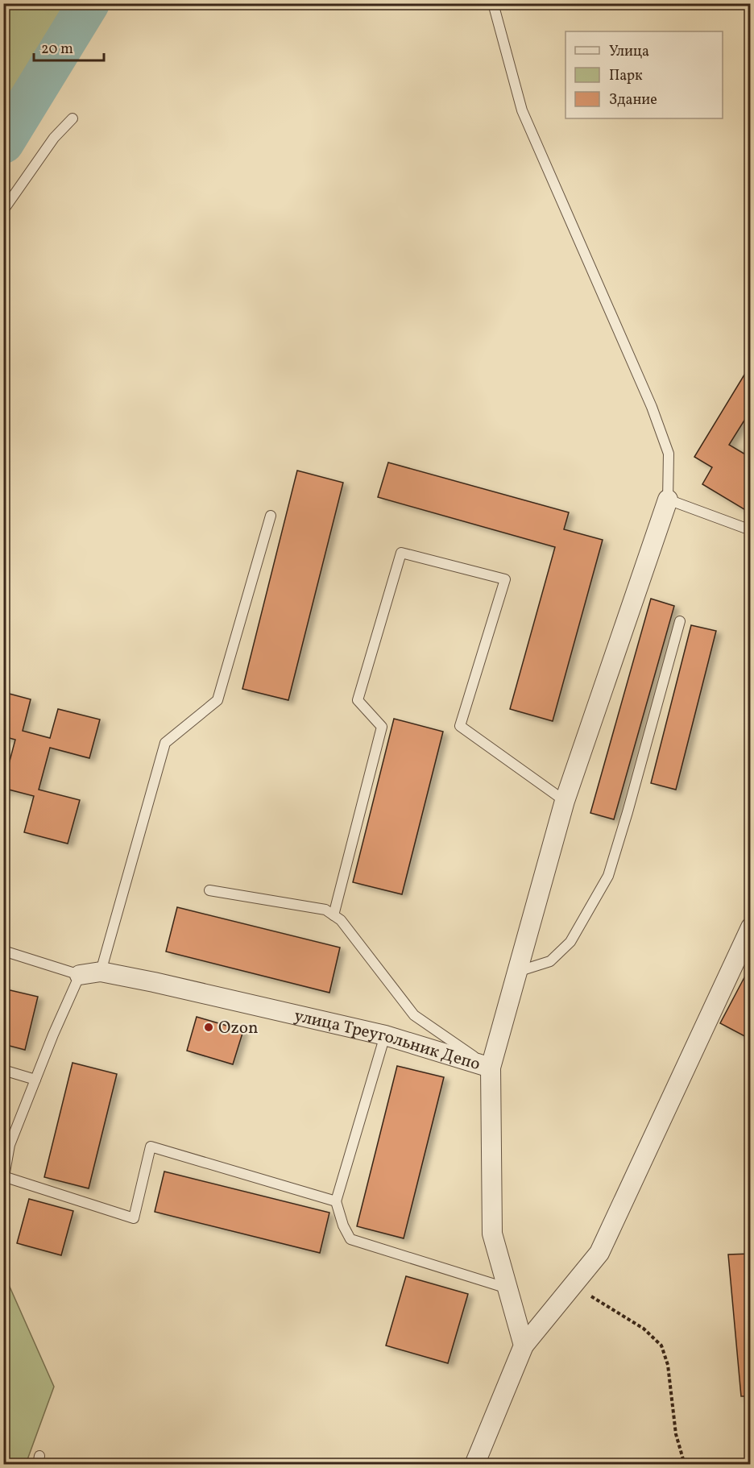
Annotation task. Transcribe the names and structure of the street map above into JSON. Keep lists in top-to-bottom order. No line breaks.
{"streets":{"street":["улица Треугольник Депо"]},"places":["Ozon"],"legend":["Улица","Парк","Здание"],"scale_bar":"20 m"}
